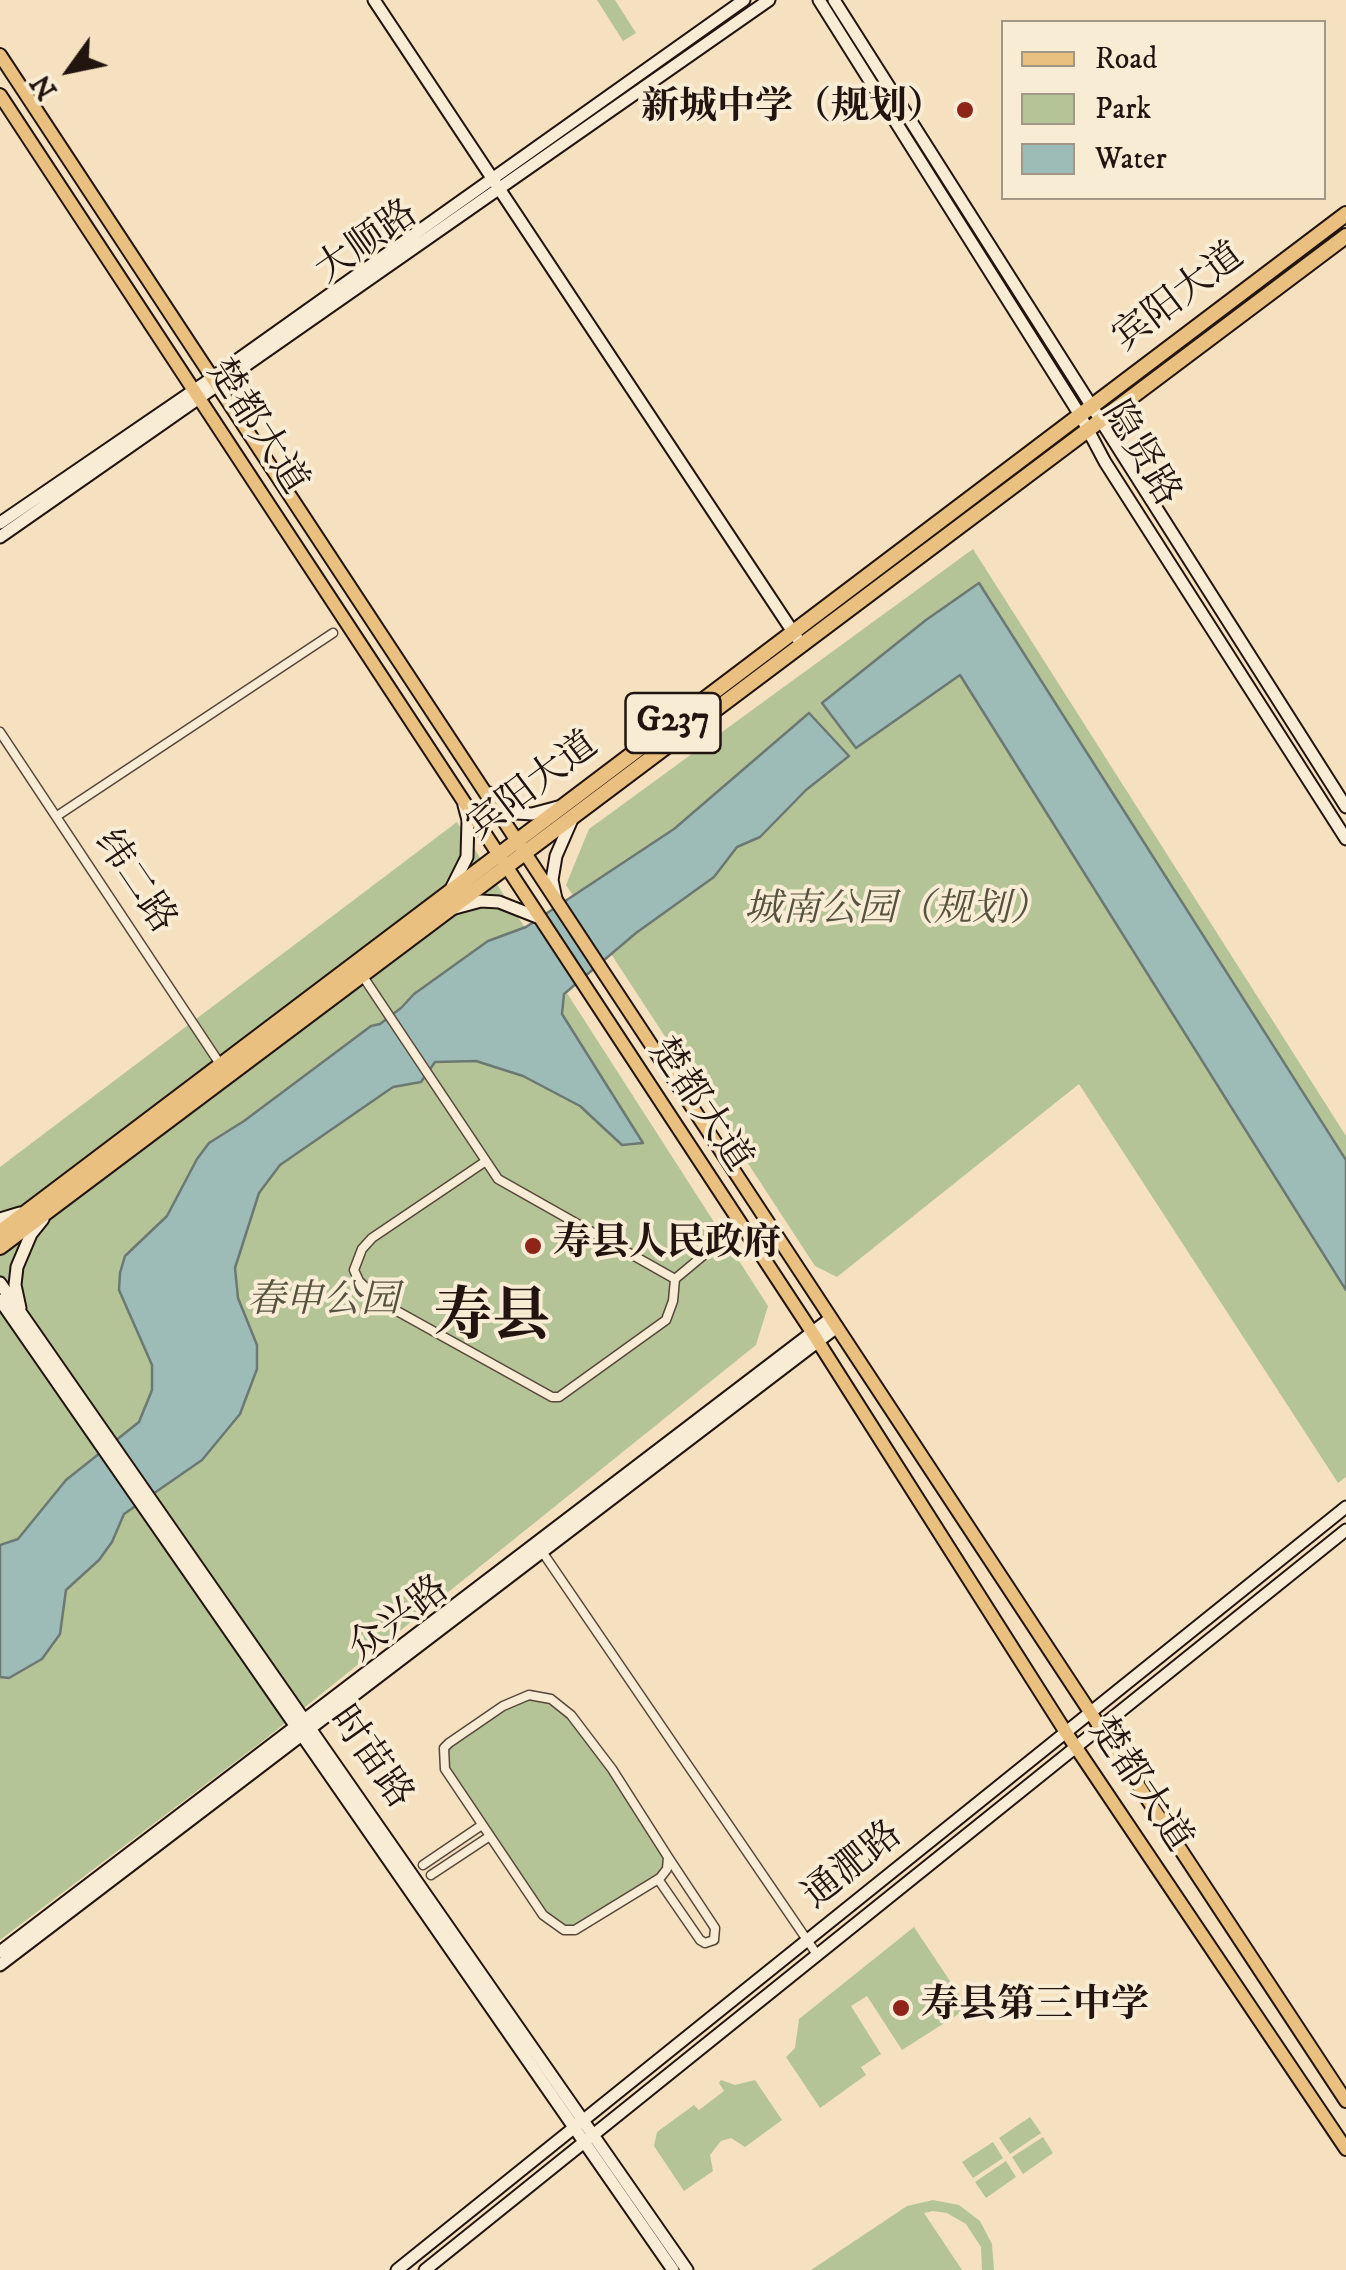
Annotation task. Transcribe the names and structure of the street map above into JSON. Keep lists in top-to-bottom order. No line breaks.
{"streets":{"highway":["宾阳大道","G237"],"main road":["楚都大道"],"street":["大顺路","隐贤路","纬二路","众兴路","时苗路","通淝路"]},"crossings":[["大顺路","楚都大道"],["宾阳大道","楚都大道"],["宾阳大道","隐贤路"],["宾阳大道","纬二路"],["楚都大道","众兴路"],["楚都大道","通淝路"],["众兴路","时苗路"],["时苗路","通淝路"]],"districts":["寿县"],"parks":["城南公园（规划）","春申公园"],"places":["新城中学（规划）","寿县人民政府","寿县第三中学"],"legend":["Road","Park","Water"],"north":"bottom left"}
